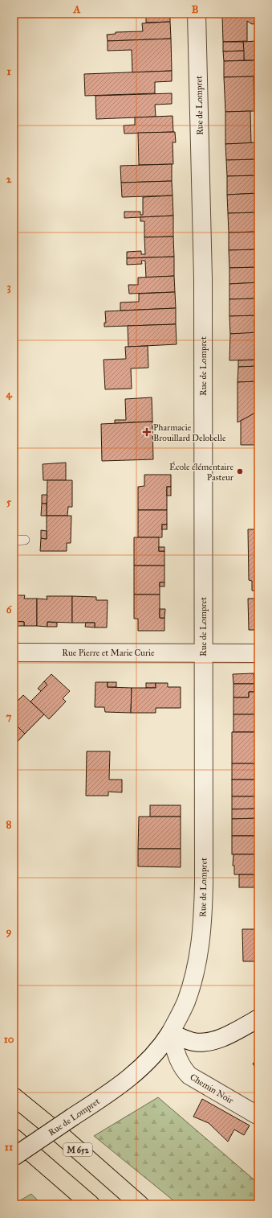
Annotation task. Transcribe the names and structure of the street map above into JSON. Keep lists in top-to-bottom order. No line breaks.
{"streets":{"highway":["M 652"],"street":["Rue de Lompret","Rue Pierre et Marie Curie","Chemin Noir"]},"crossings":[["Rue de Lompret","Rue Pierre et Marie Curie"],["Rue de Lompret","Chemin Noir"]],"places":{"health":["Pharmacie Brouillard Delobelle"],"other":["École élémentaire Pasteur"]},"grid":{"columns":["A","B"],"rows":["1","2","3","4","5","6","7","8","9","10","11"]}}
